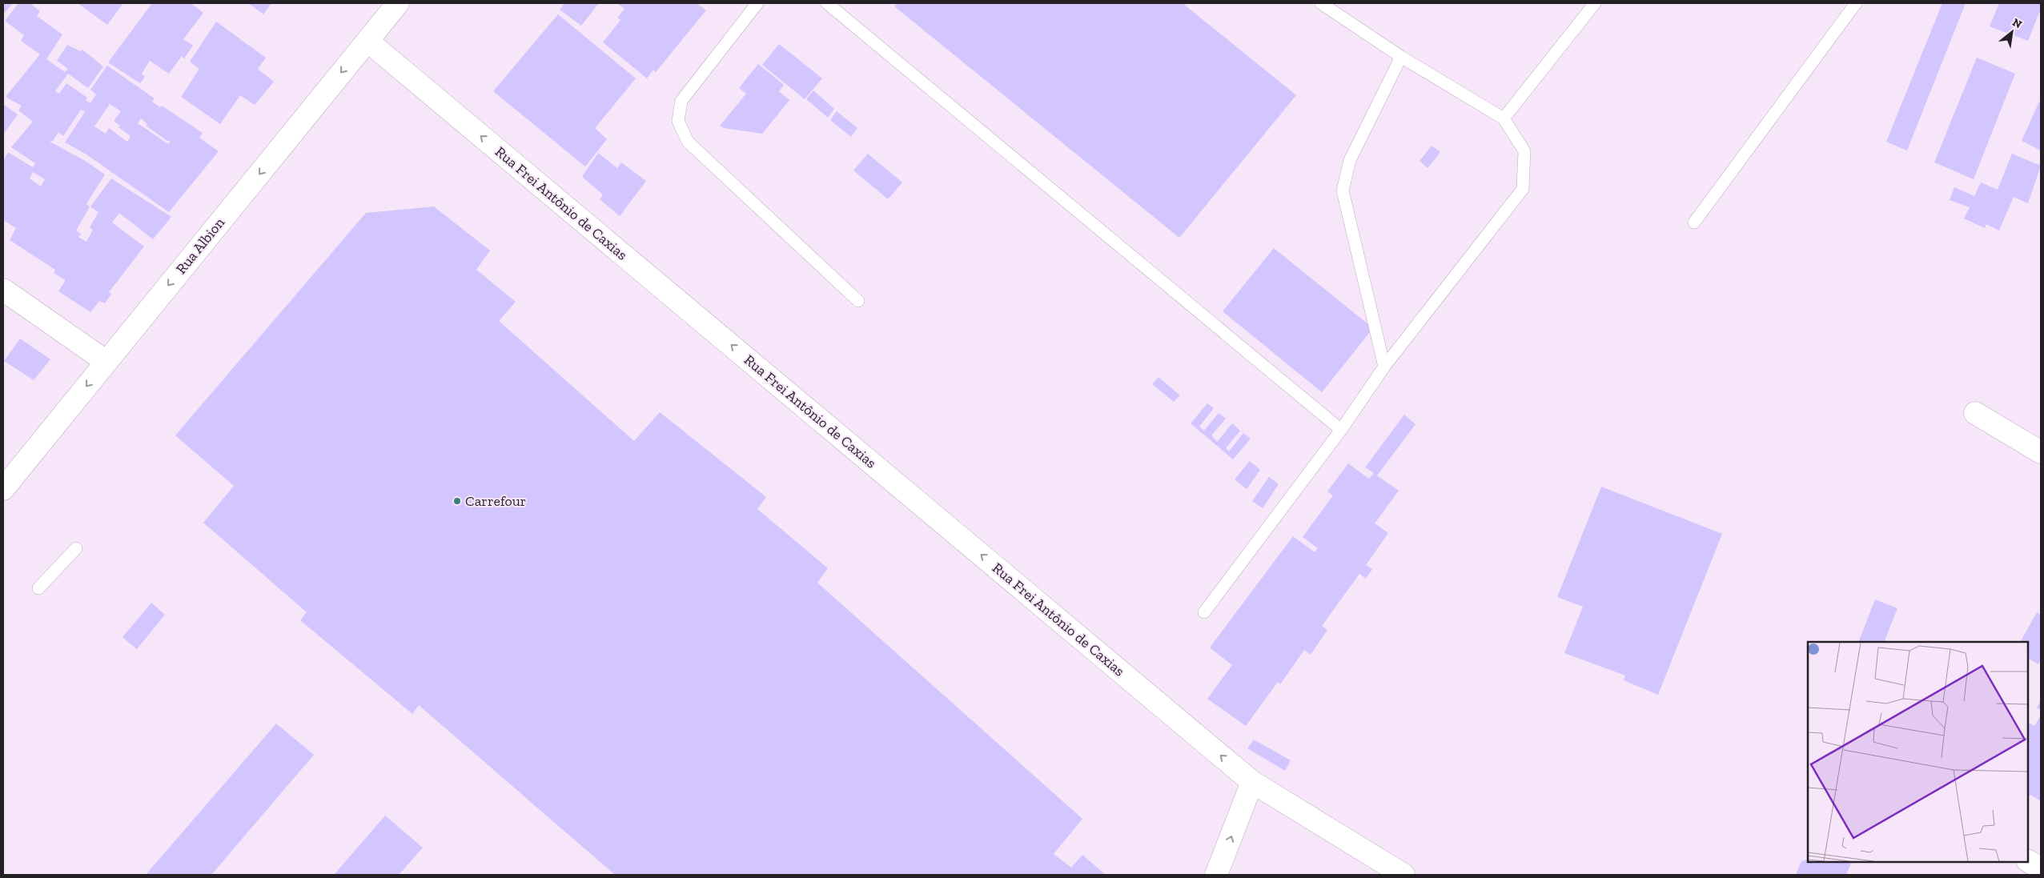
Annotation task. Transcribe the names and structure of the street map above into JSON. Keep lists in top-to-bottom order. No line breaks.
{"streets":{"street":["Rua Frei Antônio de Caxias","Rua Albion"]},"crossings":[["Rua Frei Antônio de Caxias","Rua Albion"]],"one_way":["Rua Frei Antônio de Caxias","Rua Albion"],"places":["Carrefour"],"north":"top right"}
